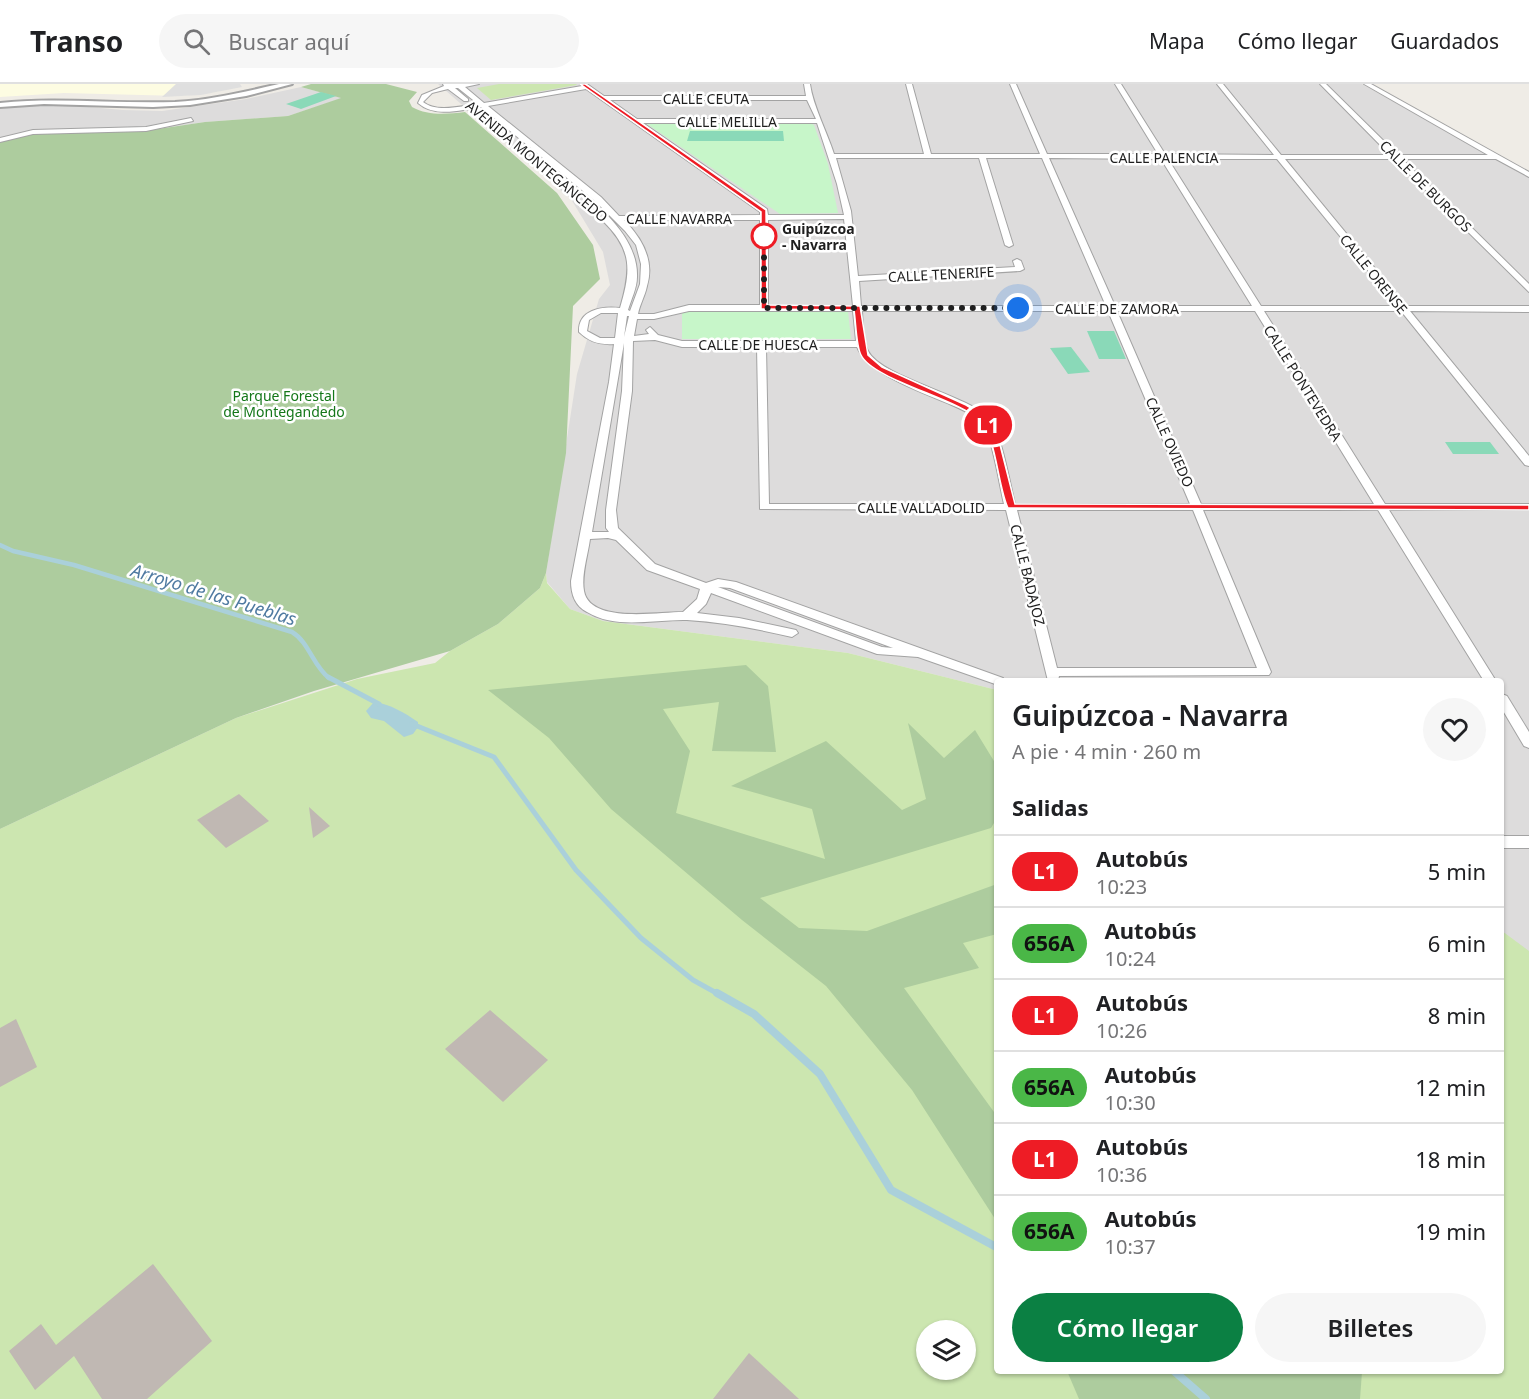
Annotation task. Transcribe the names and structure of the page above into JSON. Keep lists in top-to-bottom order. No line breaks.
{"streets":{"street":["CALLE CEUTA","CALLE MELILLA","CALLE PALENCIA","AVENIDA MONTEGANCEDO","CALLE DE BURGOS","CALLE NAVARRA","CALLE TENERIFE","CALLE ORENSE","CALLE DE ZAMORA","CALLE DE HUESCA","CALLE PONTEVEDRA","CALLE OVIEDO","CALLE VALLADOLID","CALLE BADAJOZ"]},"crossings":[["CALLE PALENCIA","CALLE DE BURGOS"],["CALLE PALENCIA","CALLE ORENSE"],["CALLE PALENCIA","CALLE PONTEVEDRA"],["CALLE PALENCIA","CALLE OVIEDO"],["AVENIDA MONTEGANCEDO","CALLE NAVARRA"],["AVENIDA MONTEGANCEDO","CALLE DE ZAMORA"],["AVENIDA MONTEGANCEDO","CALLE DE HUESCA"],["CALLE ORENSE","CALLE DE ZAMORA"],["CALLE DE ZAMORA","CALLE PONTEVEDRA"],["CALLE DE ZAMORA","CALLE OVIEDO"],["CALLE DE HUESCA","CALLE VALLADOLID"],["CALLE DE HUESCA","CALLE BADAJOZ"],["CALLE PONTEVEDRA","CALLE VALLADOLID"],["CALLE OVIEDO","CALLE VALLADOLID"],["CALLE OVIEDO","CALLE BADAJOZ"],["CALLE VALLADOLID","CALLE BADAJOZ"]],"water":["Arroyo de las Pueblas"],"parks":["Parque Forestal de Montegandedo"],"places":["Guipúzcoa - Navarra"],"lines":["bus line L1"],"page":{"header":"Transo","search":"Buscar aquí","nav":["Mapa","Cómo llegar","Guardados"],"on_map":"L1","heading":[["Guipúzcoa - Navarra","A pie · 4 min · 260 m"],"Salidas"],"list":[{"mark":"L1","name":"Autobús","note":"10:23","value":"5 min"},{"mark":"656A","name":"Autobús","note":"10:24","value":"6 min"},{"mark":"L1","name":"Autobús","note":"10:26","value":"8 min"},{"mark":"656A","name":"Autobús","note":"10:30","value":"12 min"},{"mark":"L1","name":"Autobús","note":"10:36","value":"18 min"},{"mark":"656A","name":"Autobús","note":"10:37","value":"19 min"}],"buttons":["Cómo llegar","Billetes"]}}
